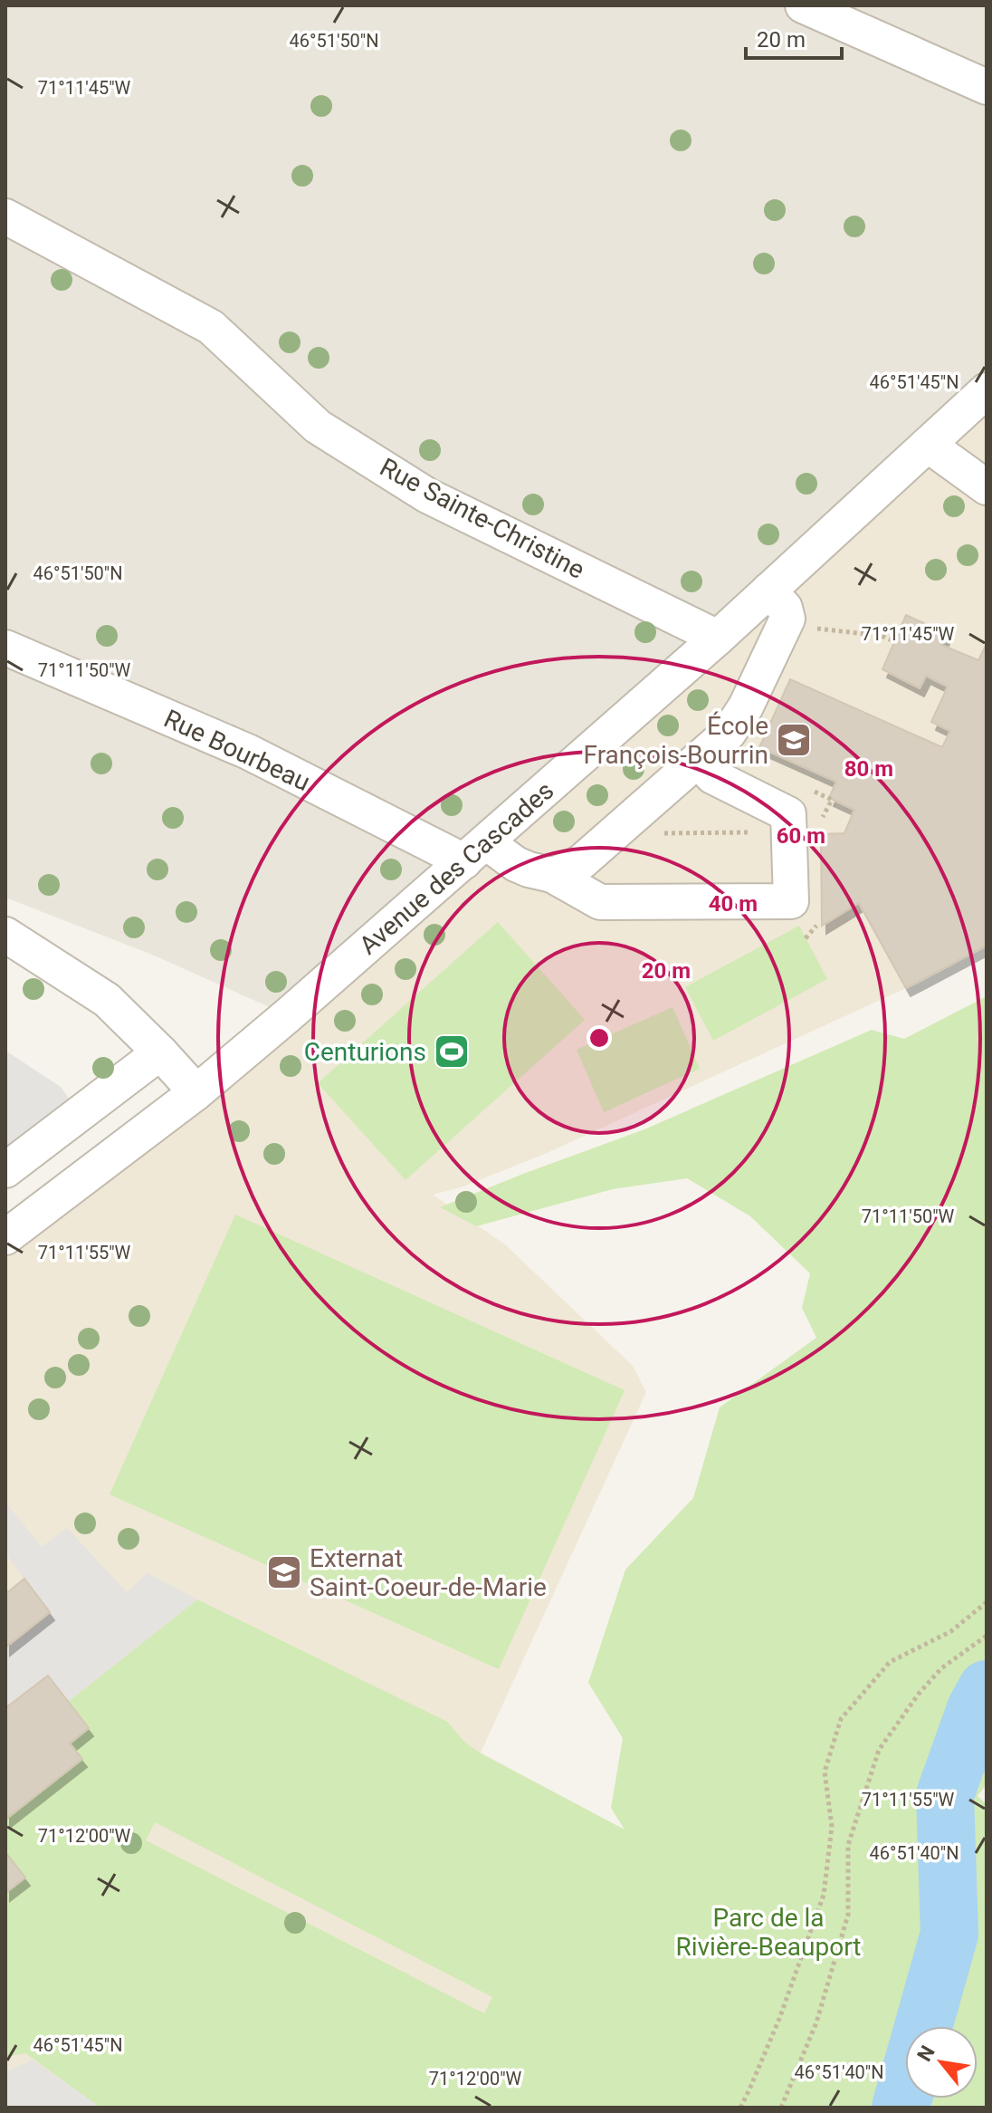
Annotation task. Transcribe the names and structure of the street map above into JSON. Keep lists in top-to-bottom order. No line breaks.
{"streets":{"street":["Rue Sainte-Christine","Rue Bourbeau","Avenue des Cascades"]},"crossings":[["Rue Sainte-Christine","Avenue des Cascades"],["Rue Bourbeau","Avenue des Cascades"]],"parks":["Parc de la Rivière-Beauport"],"places":{"school or university":["École François-Bourrin","Externat Saint-Coeur-de-Marie"],"sports":["Centurions"]},"scale_bar":"20 m","north":"top left","coordinates":["46°51'50\"N","71°11'45\"W","46°51'45\"N","71°11'50\"W","71°11'55\"W","71°12'00\"W","46°51'40\"N"],"rings":["80 m","60 m","40 m","20 m"]}
